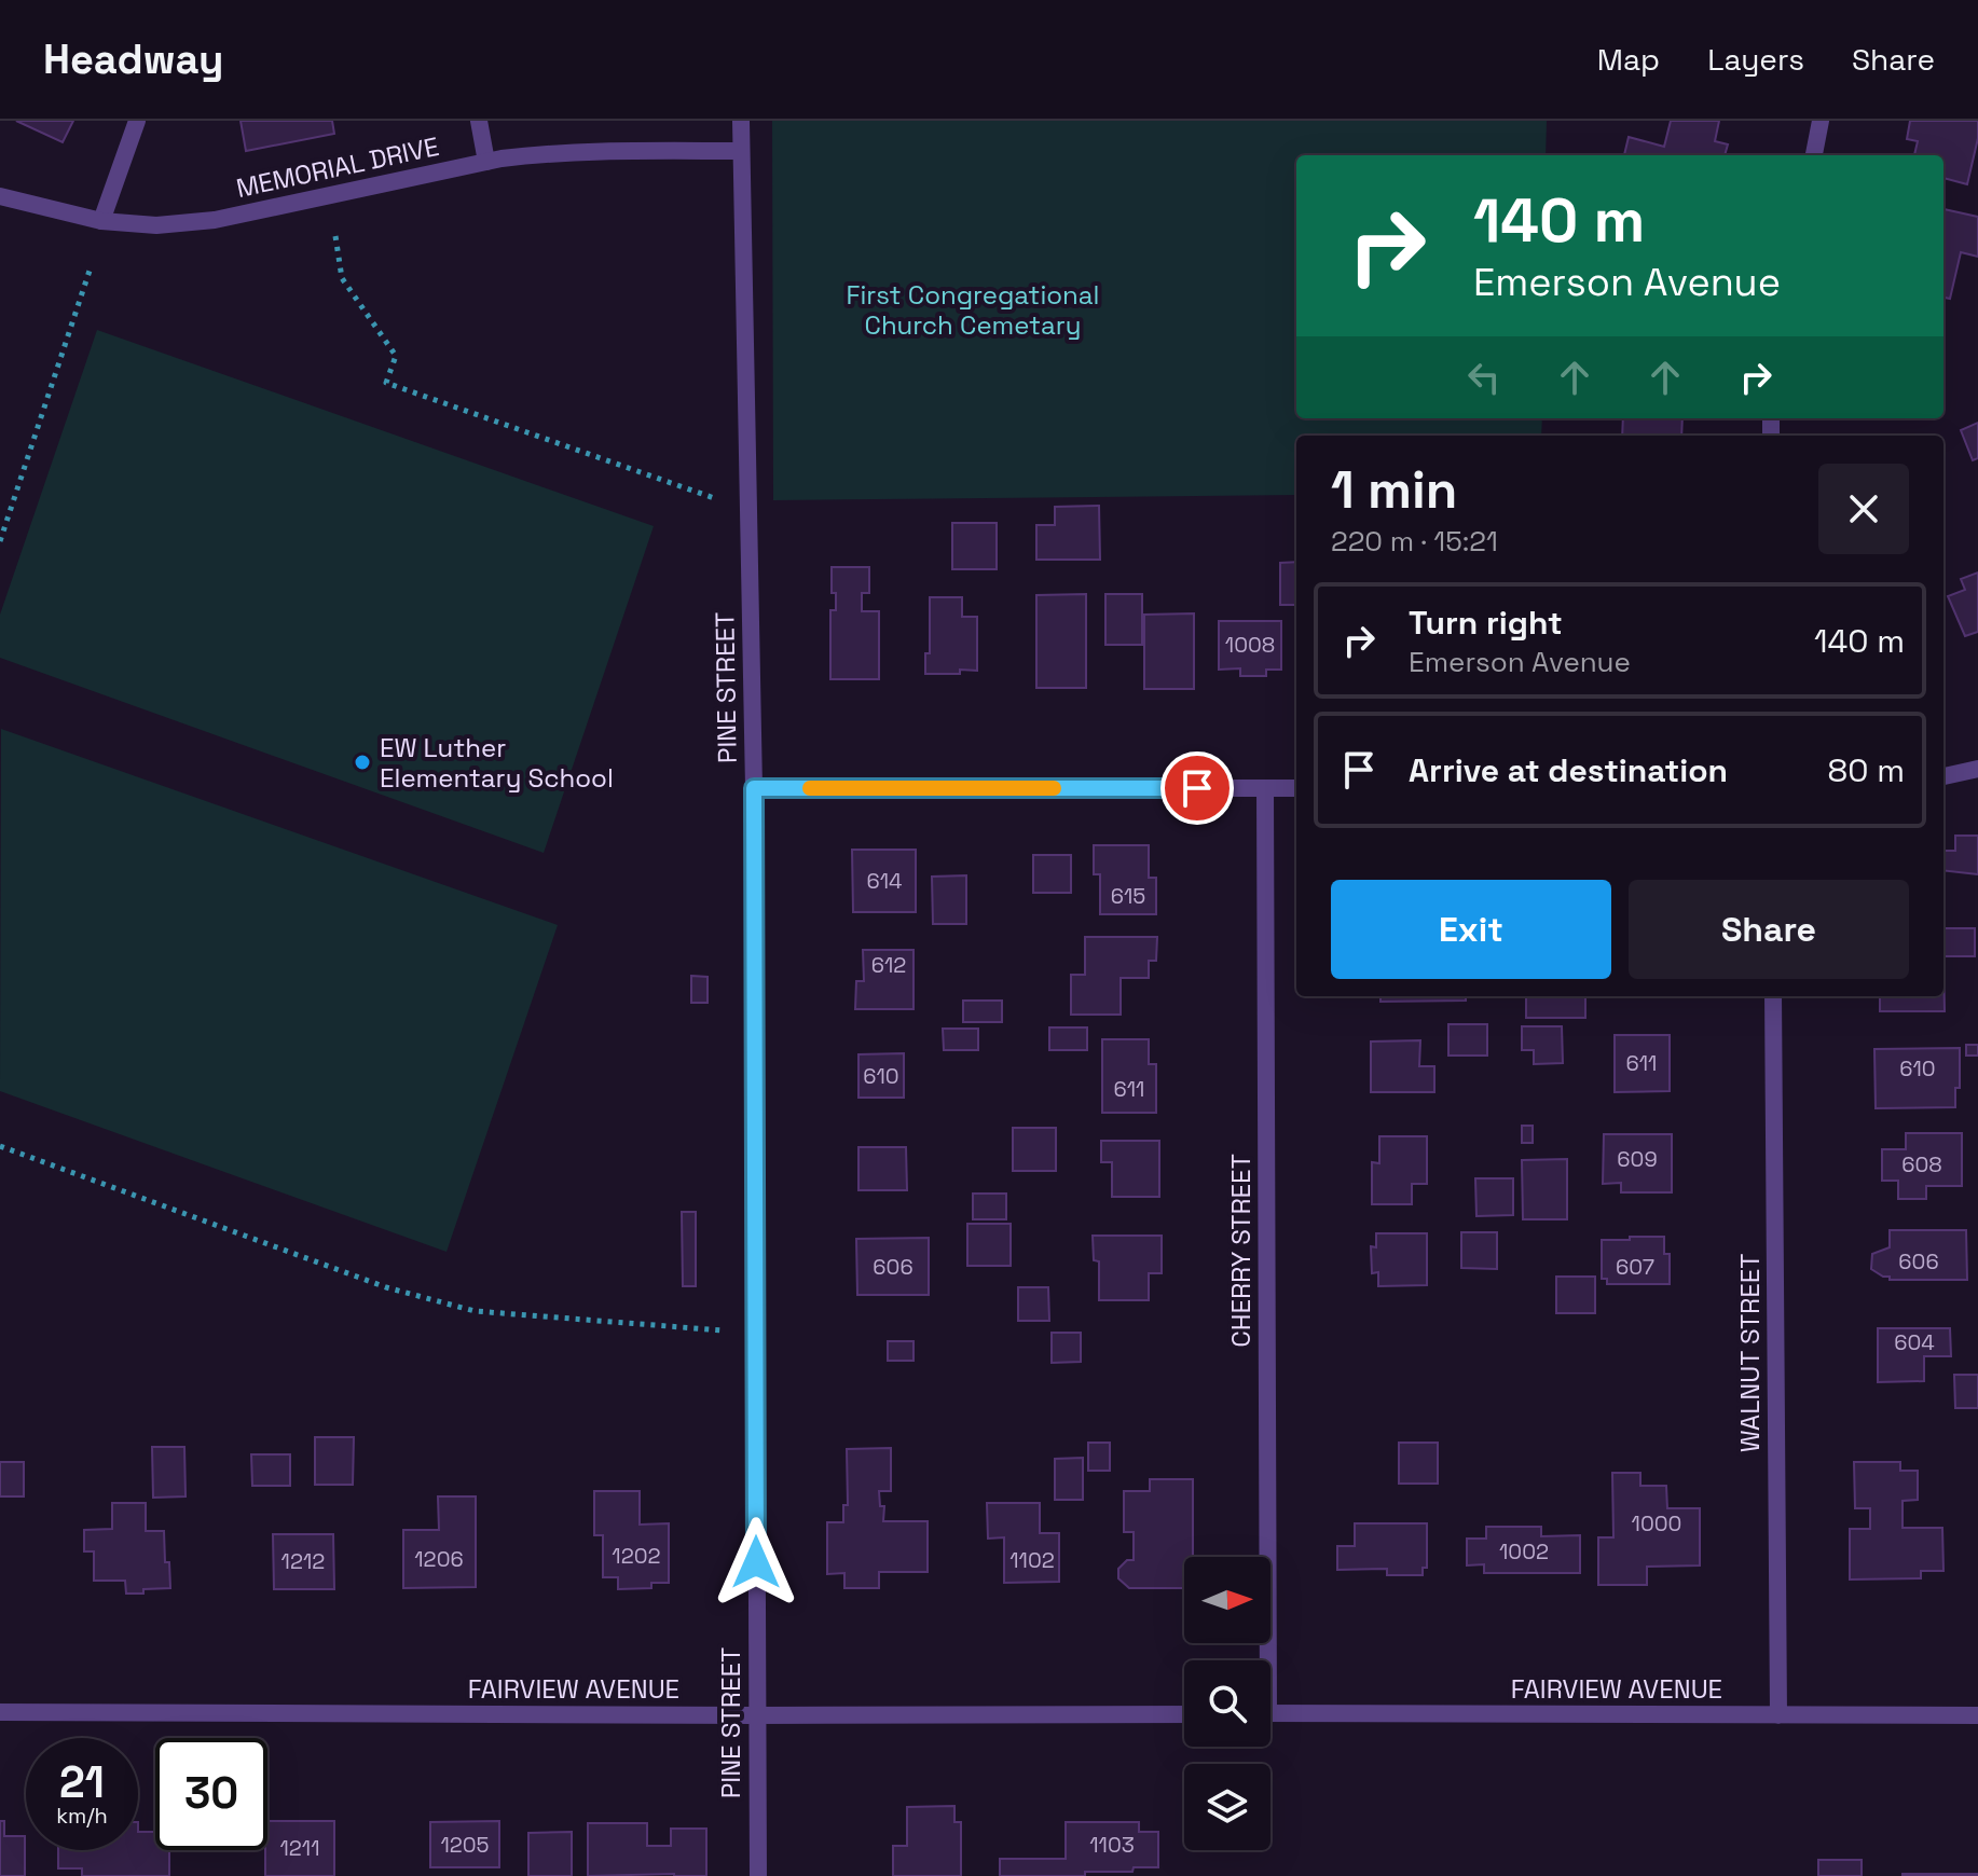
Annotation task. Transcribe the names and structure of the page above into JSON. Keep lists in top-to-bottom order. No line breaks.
{"streets":{"street":["MEMORIAL DRIVE","PINE STREET","CHERRY STREET","WALNUT STREET","FAIRVIEW AVENUE"]},"crossings":[["MEMORIAL DRIVE","PINE STREET"],["PINE STREET","FAIRVIEW AVENUE"],["WALNUT STREET","FAIRVIEW AVENUE"]],"parks":["First Congregational Church Cemetary"],"places":["EW Luther Elementary School"],"house_numbers":["1008","614","615","612","611","610","610","611","609","608","606","606","607","604","1000","1002","1202","1206","1102","1212","1205","1103","1211"],"north":"right","page":{"header":"Headway","nav":["Map","Layers","Share"],"turn":["140 m","Emerson Avenue"],"heading":["1 min","220 m · 15:21"],"list":[{"name":"Turn right","note":"Emerson Avenue","value":"140 m"},{"name":"Arrive at destination","value":"80 m"}],"buttons":["Exit","Share"],"speed":"21 km/h","limit":"30"}}
